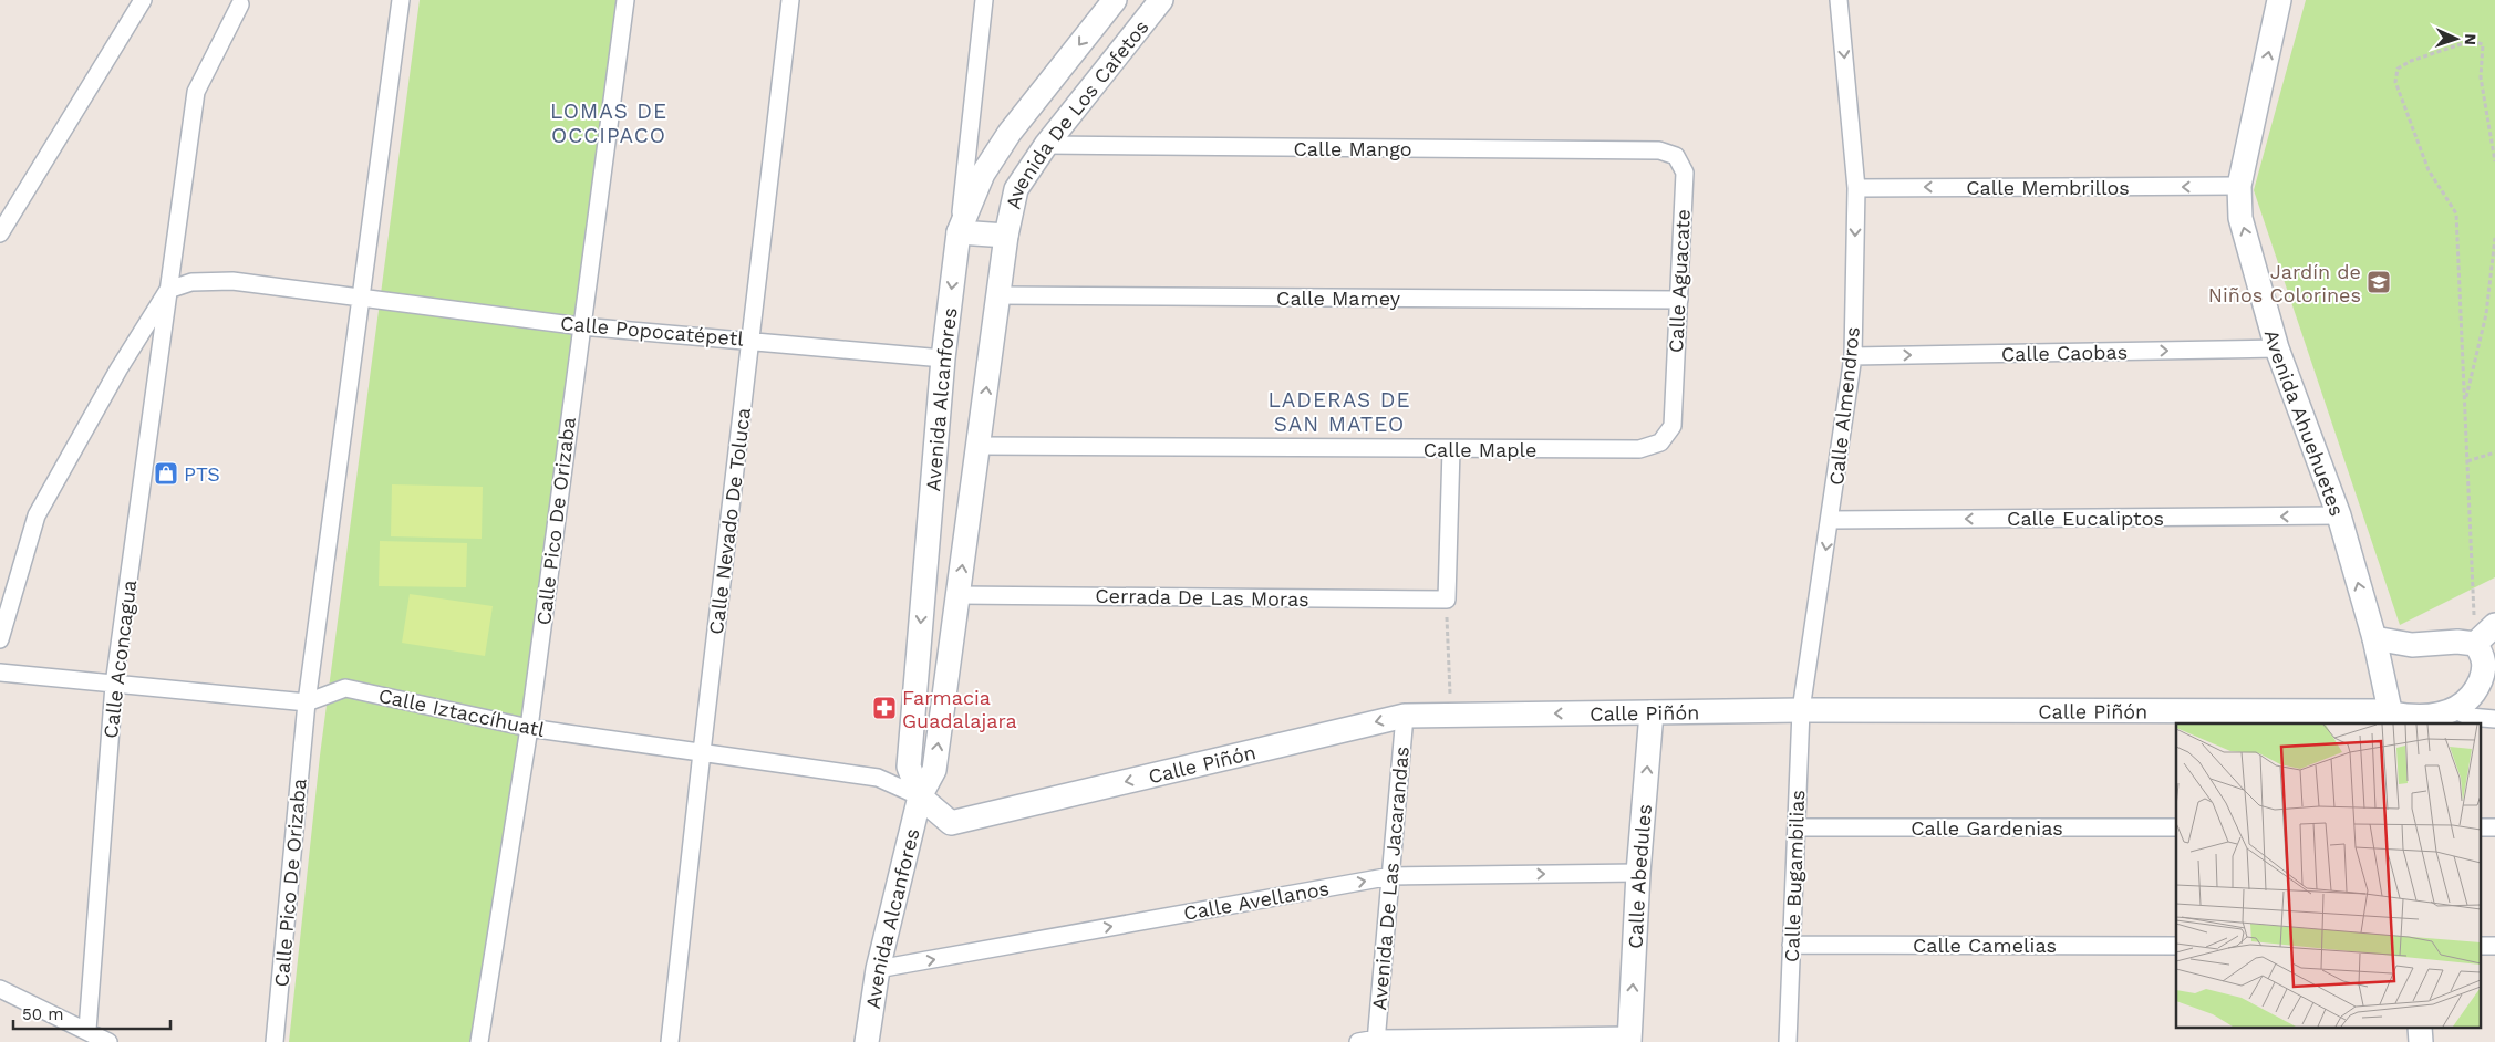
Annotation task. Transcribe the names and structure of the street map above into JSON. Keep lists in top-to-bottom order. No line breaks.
{"streets":{"street":["Avenida De Los Cafetos","Calle Mango","Calle Membrillos","Calle Aguacate","Calle Mamey","Calle Popocatépetl","Calle Caobas","Avenida Alcanfores","Calle Almendros","Avenida Ahuehuetes","Calle Maple","Calle Eucaliptos","Calle Pico De Orizaba","Calle Nevado De Toluca","Cerrada De Las Moras","Calle Aconcagua","Calle Piñón","Calle Iztaccíhuatl","Calle Gardenias","Calle Bugambilias","Calle Abedules","Avenida De Las Jacarandas","Calle Avellanos","Calle Camelias"]},"crossings":[["Avenida De Los Cafetos","Calle Mango"],["Avenida De Los Cafetos","Avenida Alcanfores"],["Calle Mango","Calle Aguacate"],["Calle Membrillos","Calle Almendros"],["Calle Membrillos","Avenida Ahuehuetes"],["Calle Aguacate","Calle Mamey"],["Calle Aguacate","Calle Maple"],["Calle Mamey","Avenida Alcanfores"],["Calle Popocatépetl","Avenida Alcanfores"],["Calle Popocatépetl","Calle Pico De Orizaba"],["Calle Popocatépetl","Calle Nevado De Toluca"],["Calle Popocatépetl","Calle Aconcagua"],["Calle Caobas","Calle Almendros"],["Calle Caobas","Avenida Ahuehuetes"],["Avenida Alcanfores","Calle Maple"],["Avenida Alcanfores","Cerrada De Las Moras"],["Avenida Alcanfores","Calle Piñón"],["Avenida Alcanfores","Calle Iztaccíhuatl"],["Avenida Alcanfores","Calle Avellanos"],["Calle Almendros","Calle Eucaliptos"],["Calle Almendros","Calle Piñón"],["Calle Almendros","Calle Bugambilias"],["Avenida Ahuehuetes","Calle Eucaliptos"],["Avenida Ahuehuetes","Calle Piñón"],["Calle Pico De Orizaba","Calle Iztaccíhuatl"],["Calle Nevado De Toluca","Calle Iztaccíhuatl"],["Calle Aconcagua","Calle Iztaccíhuatl"],["Calle Piñón","Calle Iztaccíhuatl"],["Calle Piñón","Calle Bugambilias"],["Calle Piñón","Calle Abedules"],["Calle Piñón","Avenida De Las Jacarandas"],["Calle Gardenias","Calle Bugambilias"],["Calle Bugambilias","Calle Camelias"],["Calle Abedules","Calle Avellanos"],["Avenida De Las Jacarandas","Calle Avellanos"]],"one_way":["Calle Membrillos","Calle Caobas","Calle Almendros","Avenida Ahuehuetes","Calle Eucaliptos","Calle Piñón","Calle Abedules","Calle Avellanos"],"districts":["LOMAS DE OCCIPACO","LADERAS DE SAN MATEO"],"places":{"school or university":["Jardín de Niños Colorines"],"shop":["PTS"],"pharmacy":["Farmacia Guadalajara"]},"scale_bar":"50 m","north":"right"}
